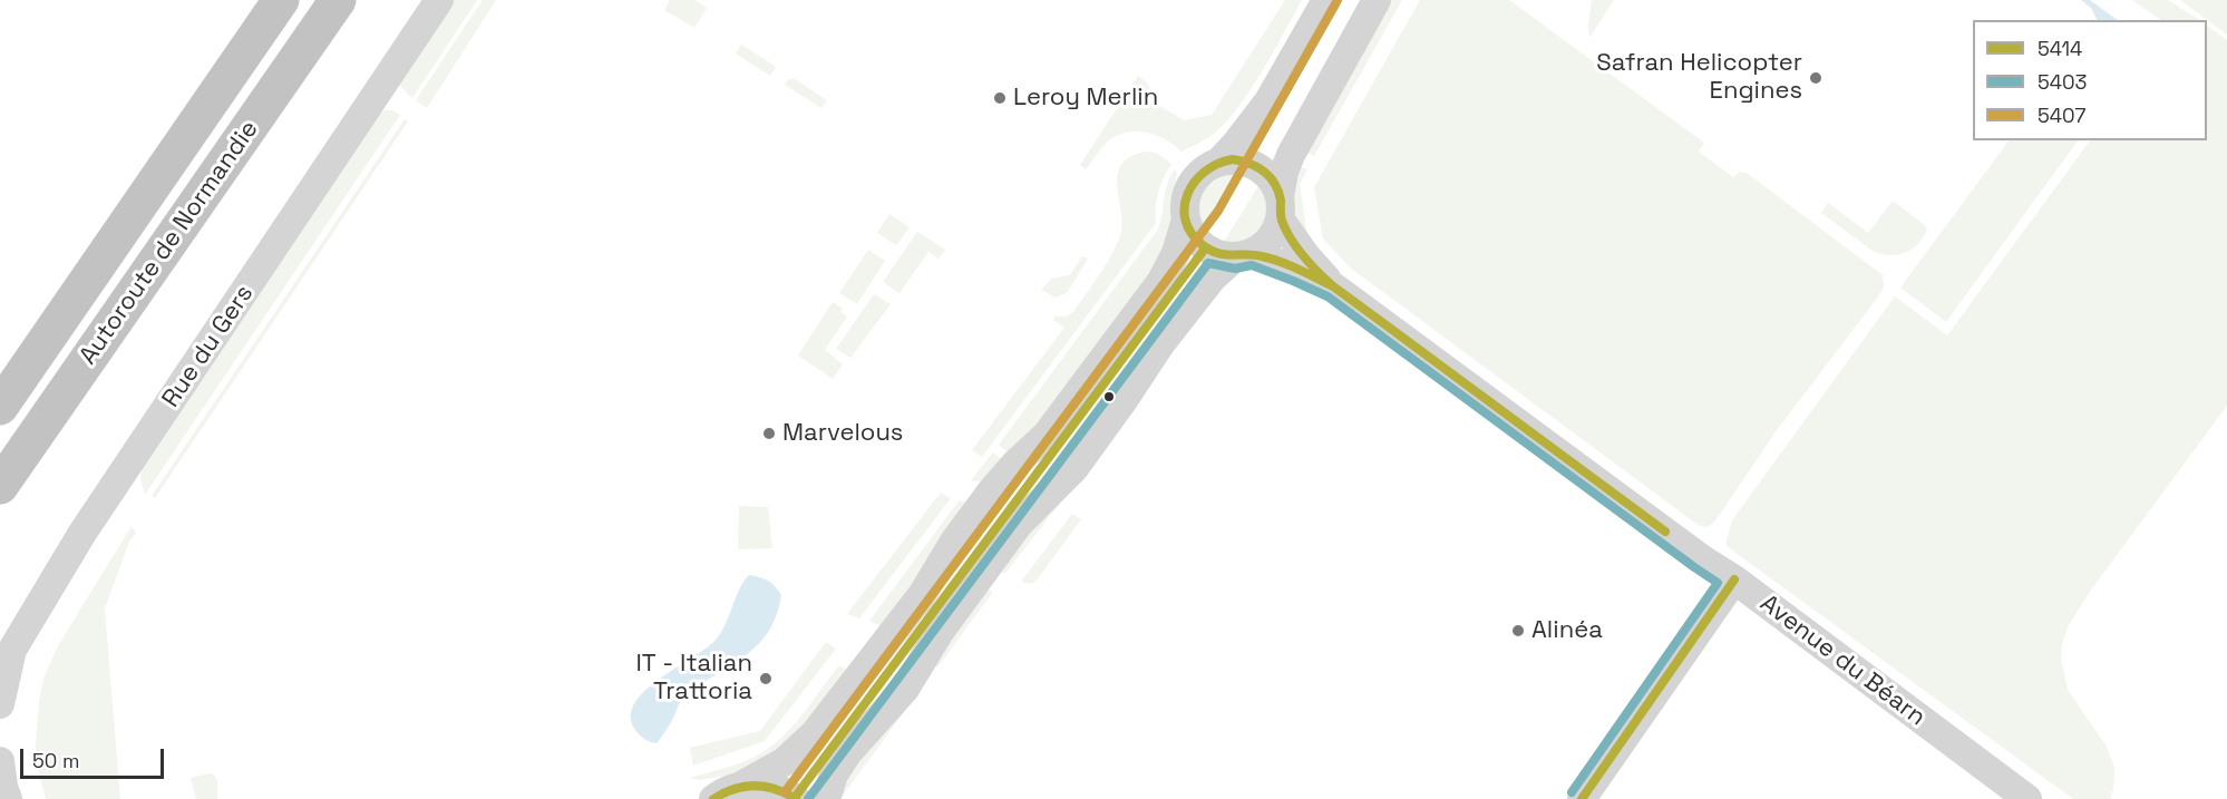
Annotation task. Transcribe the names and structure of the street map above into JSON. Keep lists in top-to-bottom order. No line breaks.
{"streets":{"highway":["Autoroute de Normandie"],"street":["Rue du Gers","Avenue du Béarn"]},"places":["Safran Helicopter Engines","Leroy Merlin","Marvelous","Alinéa","IT - Italian Trattoria"],"lines":["transit line 5407","transit line 5414","transit line 5403"],"legend":["5414","5403","5407"],"scale_bar":"50 m"}
